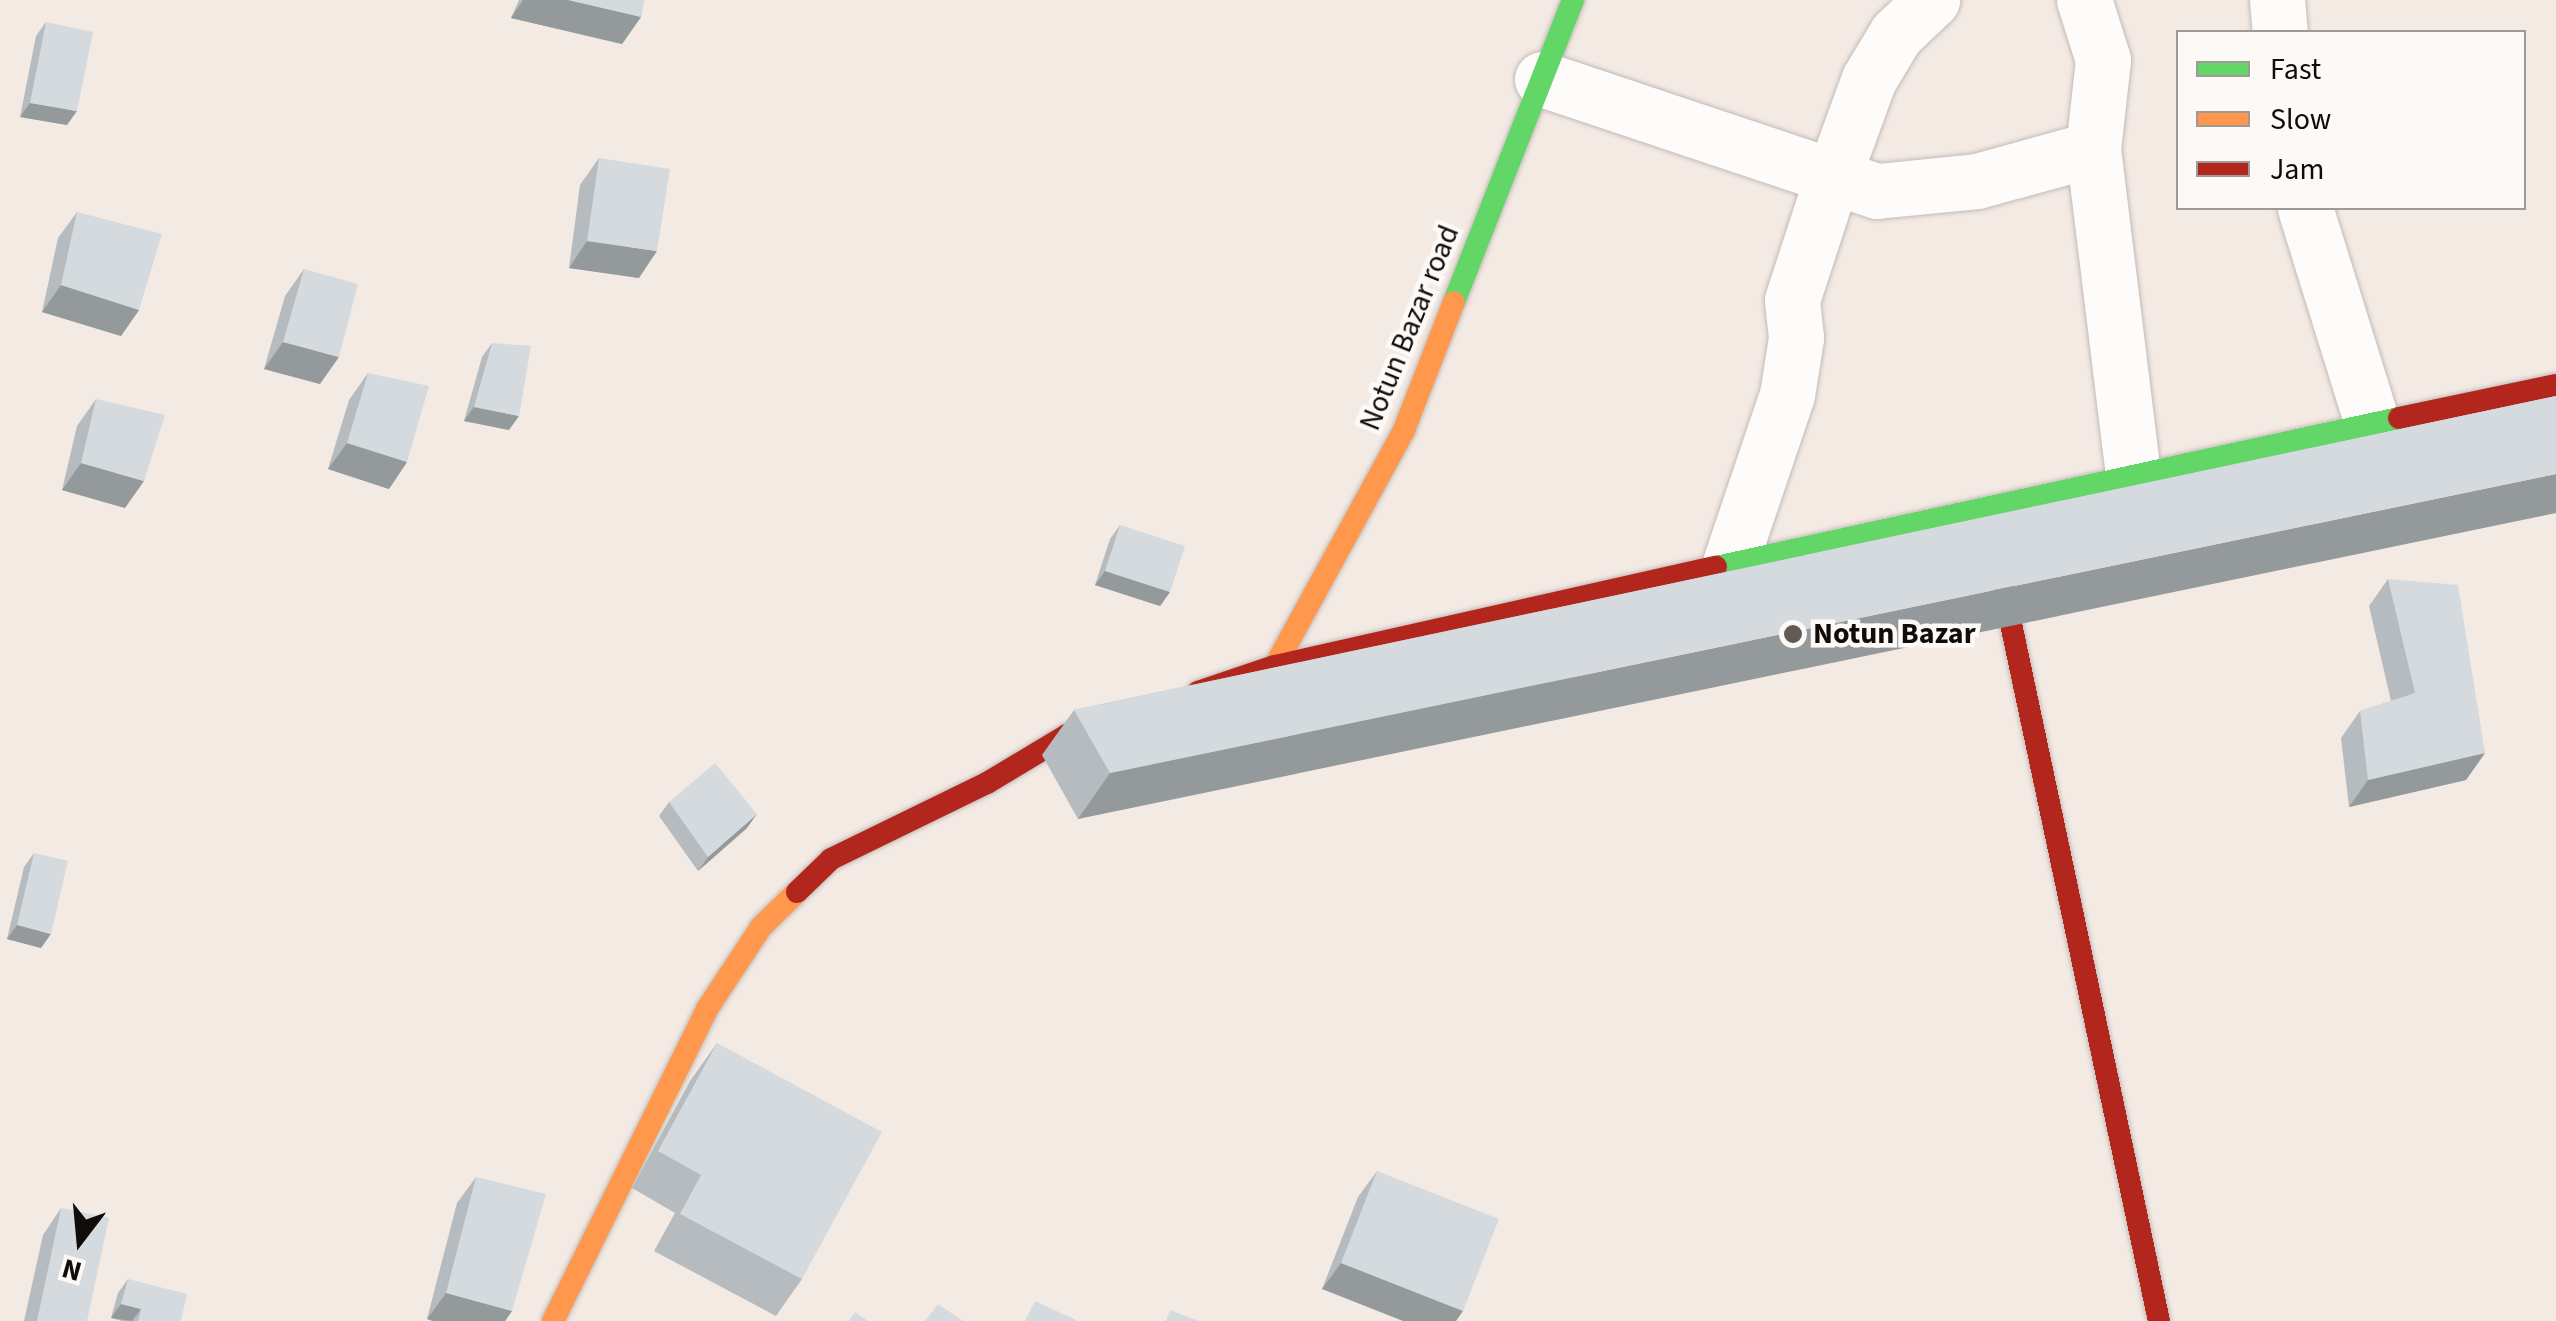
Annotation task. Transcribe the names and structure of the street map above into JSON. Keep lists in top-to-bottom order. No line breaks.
{"streets":{"street":["Notun Bazar road"]},"places":["Notun Bazar"],"legend":["Fast","Slow","Jam"],"north":"bottom"}
